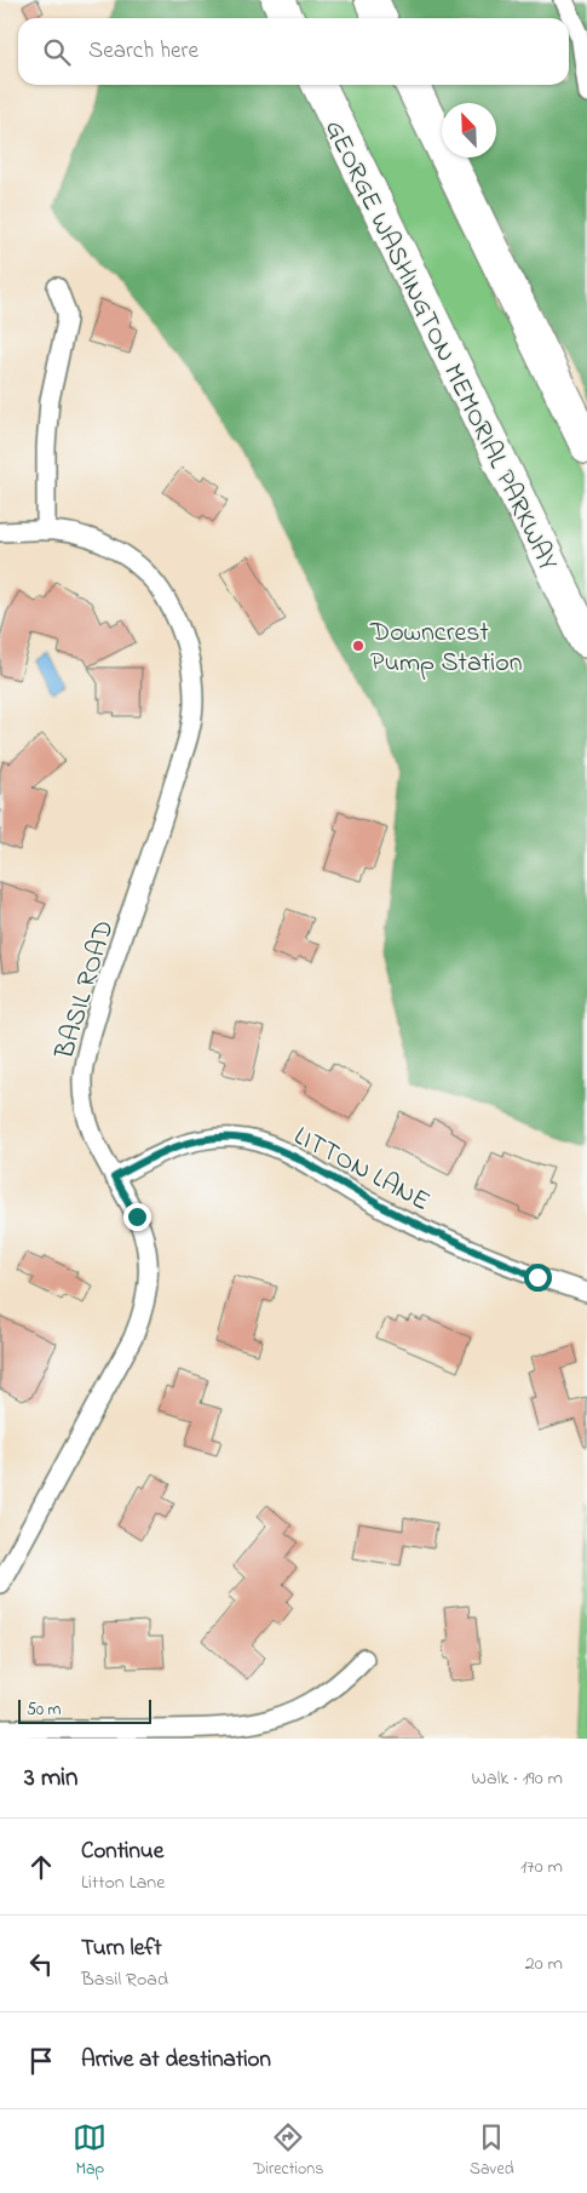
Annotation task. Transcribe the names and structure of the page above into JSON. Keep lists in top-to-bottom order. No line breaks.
{"streets":{"highway":["GEORGE WASHINGTON MEMORIAL PARKWAY"],"street":["BASIL ROAD","LITTON LANE"]},"crossings":[["BASIL ROAD","LITTON LANE"]],"places":["Downcrest Pump Station"],"scale_bar":"50 m","north":"top left","page":{"search":"Search here","scale":"50 m","heading":["3 min","Walk · 190 m"],"list":[["Continue","Litton Lane","170 m"],["Turn left","Basil Road","20 m"],"Arrive at destination"],"nav":["Map","Directions","Saved"]}}
